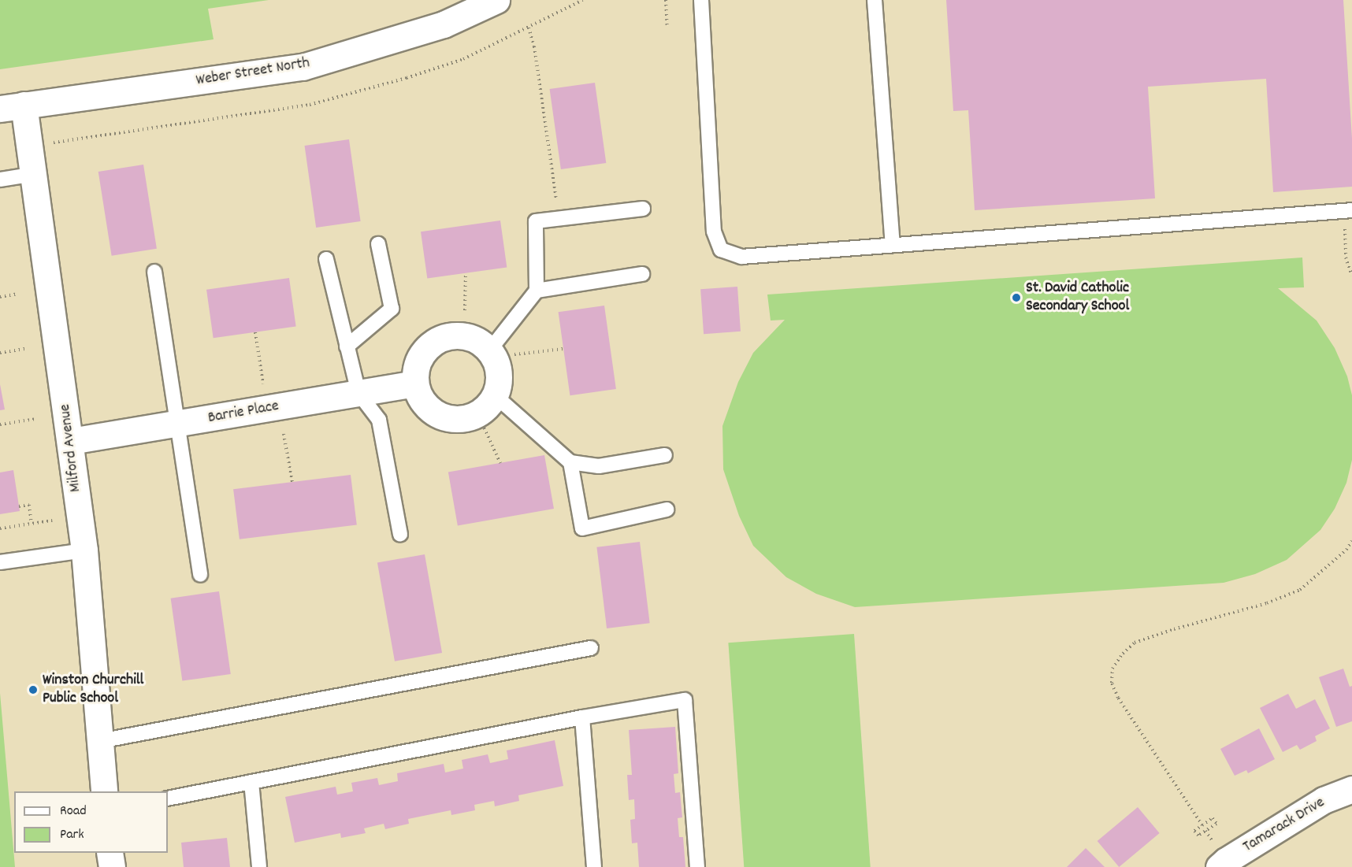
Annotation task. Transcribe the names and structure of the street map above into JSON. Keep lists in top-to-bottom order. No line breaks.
{"streets":{"street":["Weber Street North","Barrie Place","Milford Avenue","Tamarack Drive"]},"crossings":[["Weber Street North","Milford Avenue"],["Barrie Place","Milford Avenue"]],"places":["St. David Catholic Secondary School","Winston Churchill Public School"],"legend":["Road","Park"]}
